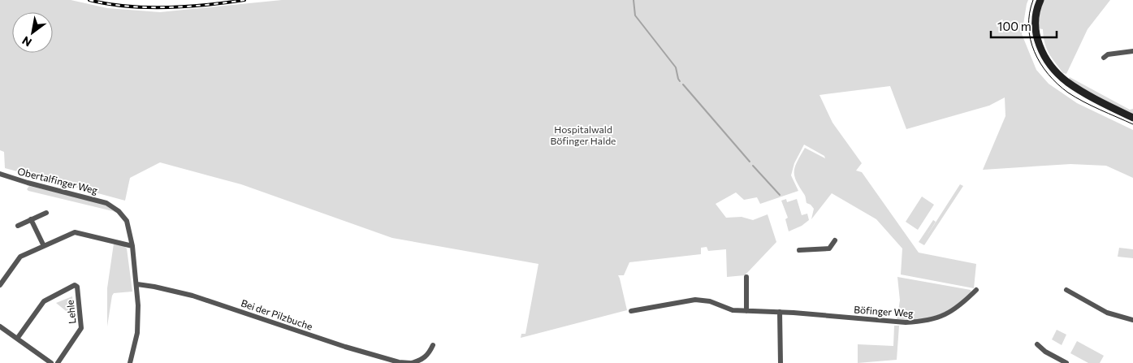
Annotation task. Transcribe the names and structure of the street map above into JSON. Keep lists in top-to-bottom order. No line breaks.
{"streets":{"street":["Obertalfinger Weg","Böfinger Weg","Lehle","Bei der Pilzbuche"]},"crossings":[["Obertalfinger Weg","Bei der Pilzbuche"]],"parks":["Hospitalwald Böfinger Halde"],"scale_bar":"100 m","north":"bottom left"}
